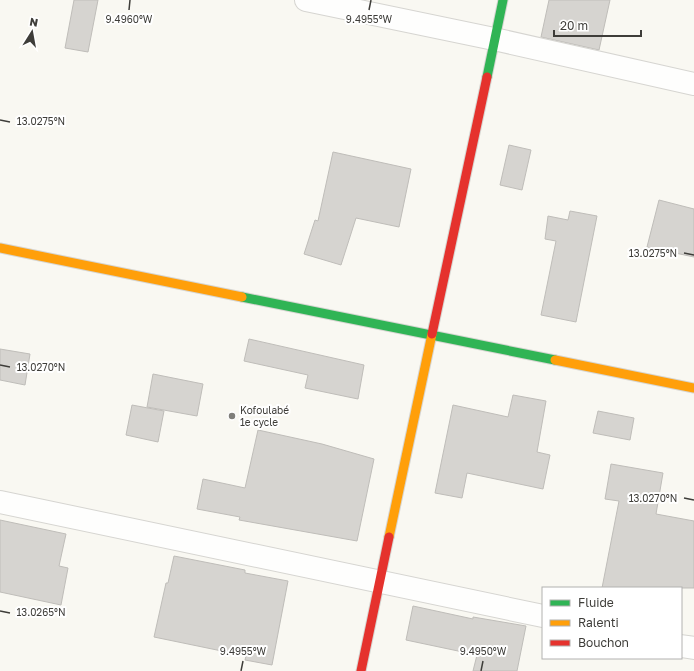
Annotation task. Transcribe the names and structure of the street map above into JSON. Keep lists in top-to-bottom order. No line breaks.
{"places":["Kofoulabé 1e cycle"],"legend":["Fluide","Ralenti","Bouchon"],"scale_bar":"20 m","north":"top","coordinates":["9.4960°W","9.4955°W","13.0275°N","13.0270°N","13.0265°N","9.4950°W"]}
